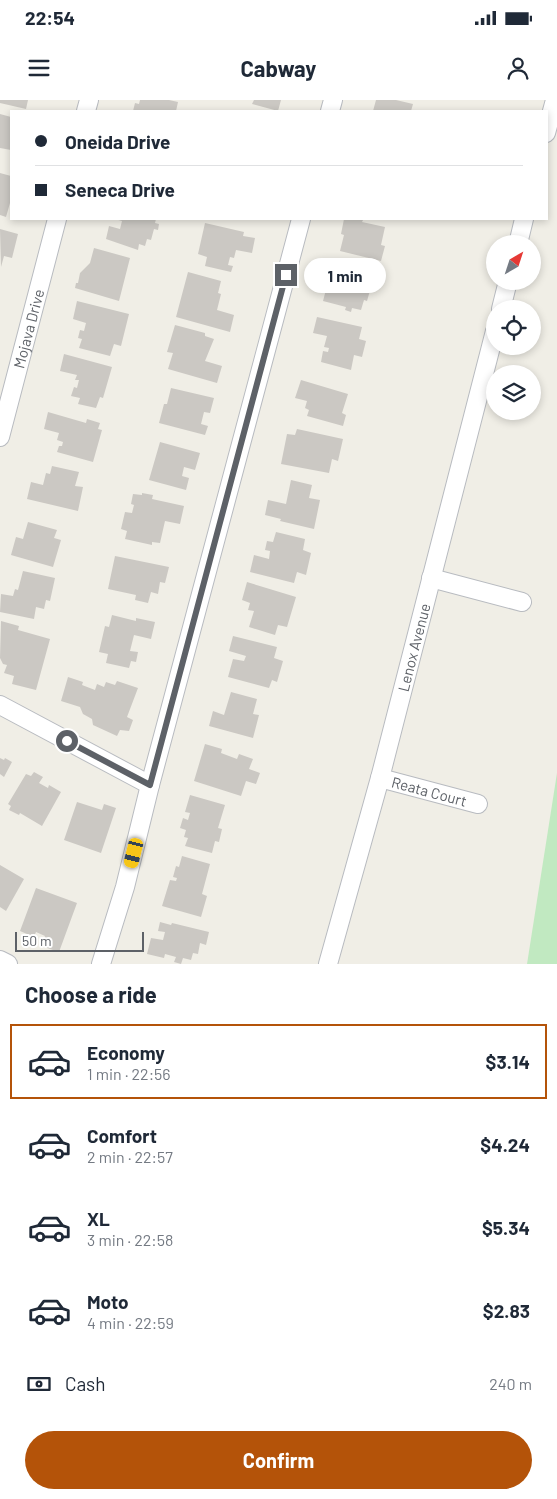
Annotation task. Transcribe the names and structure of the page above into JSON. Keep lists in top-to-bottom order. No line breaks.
{"streets":{"street":["Mojava Drive","Lenox Avenue","Reata Court"]},"crossings":[["Lenox Avenue","Reata Court"]],"scale_bar":"50 m","north":"top right","page":{"status":"22:54","header":"Cabway","banner":["Oneida Drive","Seneca Drive"],"bubble":"1 min","scale":"50 m","heading":"Choose a ride","list":[{"name":"Economy","note":"1 min · 22:56","value":"$3.14"},{"name":"Comfort","note":"2 min · 22:57","value":"$4.24"},{"name":"XL","note":"3 min · 22:58","value":"$5.34"},{"name":"Moto","note":"4 min · 22:59","value":"$2.83"}],"pay":["Cash","240 m"],"buttons":"Confirm"}}
